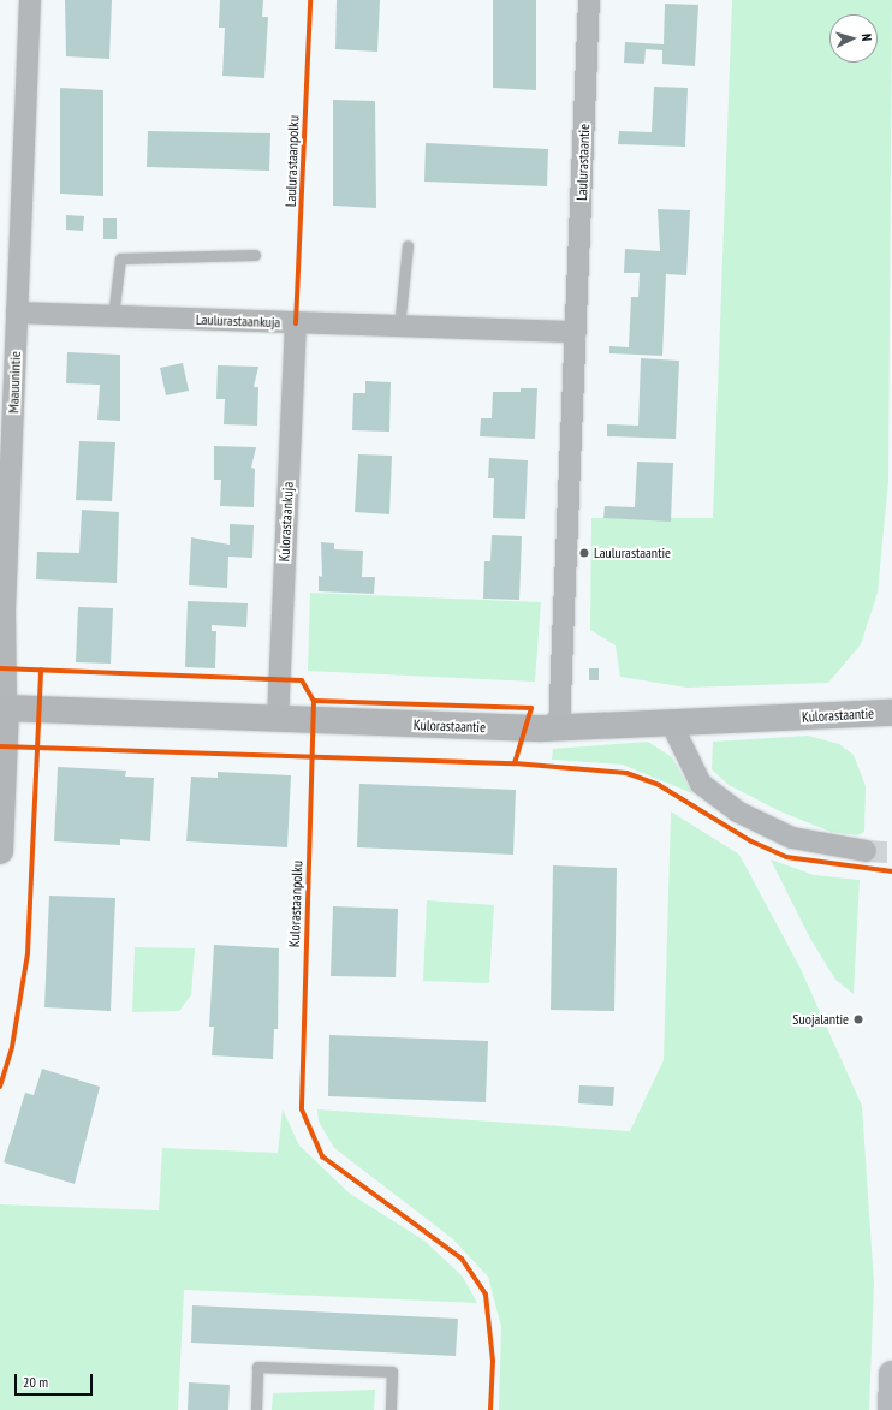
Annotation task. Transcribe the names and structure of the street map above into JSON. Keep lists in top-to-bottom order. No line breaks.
{"streets":{"street":["Laulurastaantie","Laulurastaankuja","Maauunintie","Kulorastaankuja","Kulorastaantie"],"cycle path":["Laulurastaanpolku","Kulorastaanpolku"]},"crossings":[["Laulurastaantie","Laulurastaankuja"],["Laulurastaantie","Kulorastaantie"],["Laulurastaankuja","Maauunintie"],["Laulurastaankuja","Kulorastaankuja"],["Maauunintie","Kulorastaantie"],["Kulorastaankuja","Kulorastaantie"]],"places":["Laulurastaantie","Suojalantie"],"scale_bar":"20 m","north":"right"}
